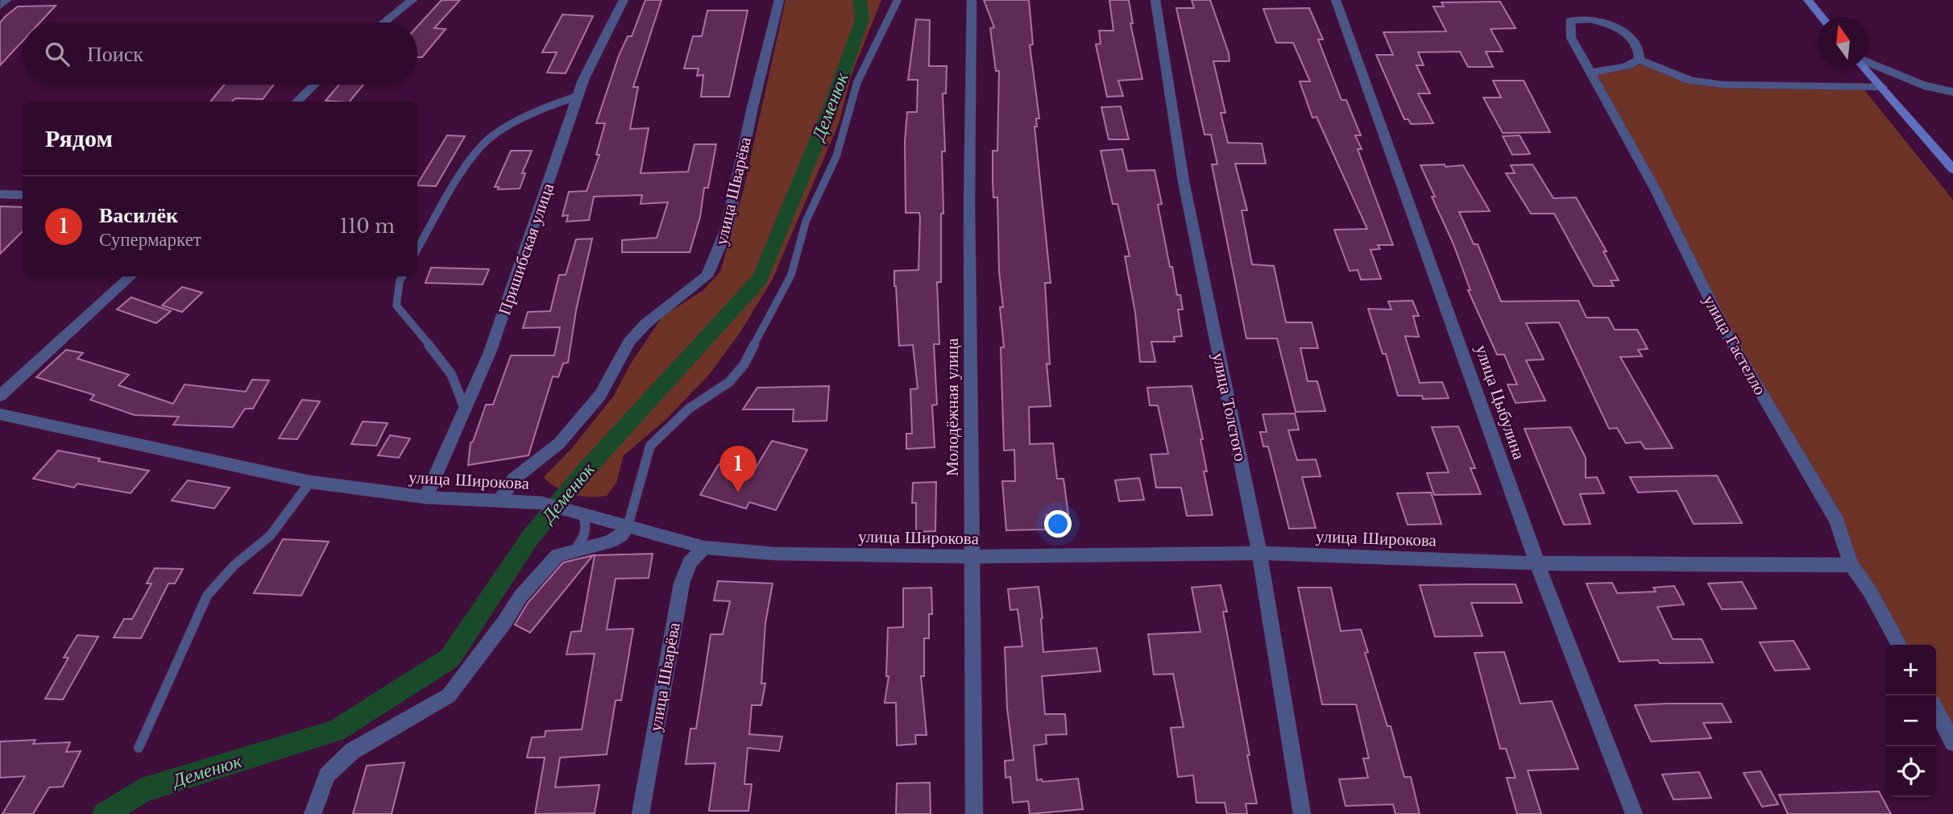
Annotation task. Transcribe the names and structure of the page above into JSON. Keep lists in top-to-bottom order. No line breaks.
{"streets":{"street":["улица Шварёва","Пришибская улица","улица Гастелло","улица Цыбулина","Молодёжная улица","улица Толстого","улица Широкова"]},"crossings":[["улица Шварёва","улица Широкова"],["Пришибская улица","улица Широкова"],["улица Гастелло","улица Широкова"],["улица Цыбулина","улица Широкова"],["Молодёжная улица","улица Широкова"],["улица Толстого","улица Широкова"]],"water":["Деменюк"],"north":"top","page":{"search":"Поиск","heading":"Рядом","list":[{"mark":"1","name":"Василёк","note":"Супермаркет","value":"110 m"}],"pins":"1","map_buttons":["+","−"]}}
